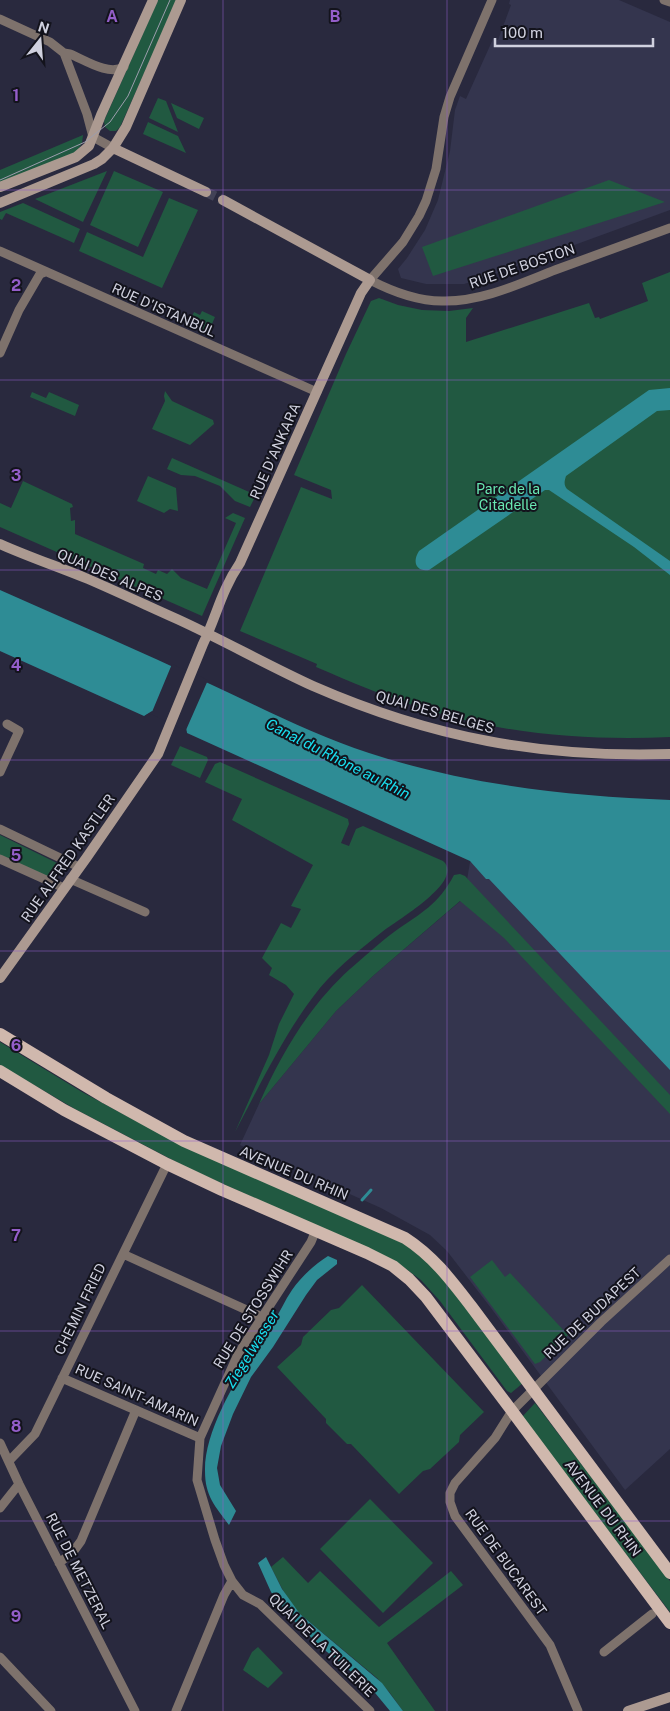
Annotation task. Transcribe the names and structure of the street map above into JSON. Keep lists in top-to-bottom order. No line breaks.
{"streets":{"main road":["AVENUE DU RHIN"],"street":["RUE DE BOSTON","RUE D'ISTANBUL","RUE D'ANKARA","QUAI DES ALPES","QUAI DES BELGES","RUE ALFRED KASTLER","CHEMIN FRIED","RUE DE STOSSWIHR","RUE DE BUDAPEST","RUE SAINT-AMARIN","RUE DE BUCAREST","RUE DE METZERAL","QUAI DE LA TUILERIE"]},"crossings":[["RUE DE BOSTON","RUE D'ANKARA"],["RUE D'ISTANBUL","RUE D'ANKARA"],["RUE D'ANKARA","QUAI DES ALPES"],["RUE D'ANKARA","QUAI DES BELGES"],["RUE D'ANKARA","RUE ALFRED KASTLER"],["QUAI DES ALPES","QUAI DES BELGES"],["QUAI DES ALPES","RUE ALFRED KASTLER"],["QUAI DES BELGES","RUE ALFRED KASTLER"],["AVENUE DU RHIN","CHEMIN FRIED"],["AVENUE DU RHIN","RUE DE STOSSWIHR"],["AVENUE DU RHIN","RUE DE BUDAPEST"],["AVENUE DU RHIN","RUE DE BUCAREST"],["CHEMIN FRIED","RUE SAINT-AMARIN"],["CHEMIN FRIED","RUE DE METZERAL"],["RUE DE STOSSWIHR","RUE SAINT-AMARIN"],["RUE DE STOSSWIHR","QUAI DE LA TUILERIE"]],"water":["Canal du Rhône au Rhin","Ziegelwasser"],"parks":["Parc de la Citadelle"],"scale_bar":"100 m","north":"top","grid":{"columns":["A","B"],"rows":["1","2","3","4","5","6","7","8","9"]}}
